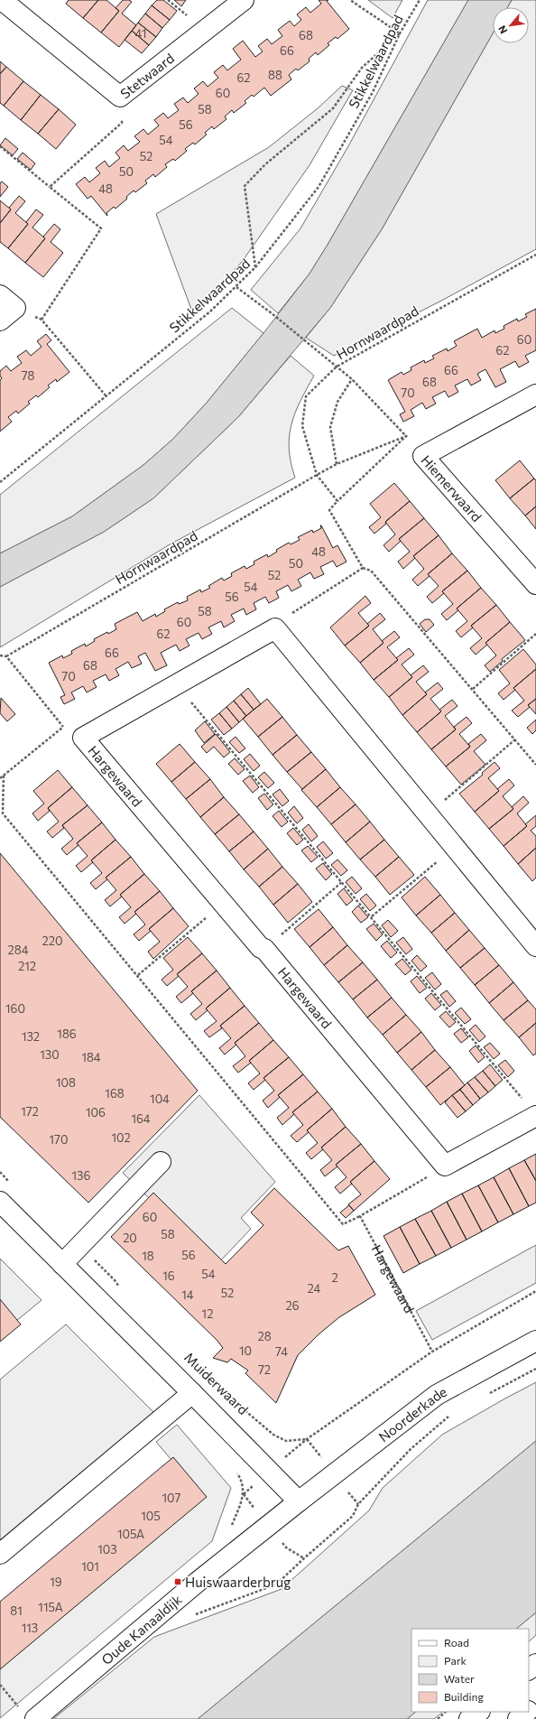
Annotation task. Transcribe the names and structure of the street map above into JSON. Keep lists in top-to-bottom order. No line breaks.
{"streets":{"street":["Stetwaard","Hiemerwaard","Hargewaard","Muiderwaard","Noorderkade","Oude Kanaaldijk"],"path":["Stikkelwaardpad","Hornwaardpad"]},"crossings":[["Muiderwaard","Noorderkade"],["Muiderwaard","Oude Kanaaldijk"],["Noorderkade","Oude Kanaaldijk"]],"places":{"transit":["Huiswaarderbrug"]},"house_numbers":["41","68","66","88","62","60","58","56","54","52","50","48","60","62","66","78","68","70","48","50","52","54","56","58","60","62","66","68","70","220","284","212","160","186","132","130","184","108","168","104","172","106","164","102","170","136","60","58","20","56","18","54","16","2","24","52","14","26","12","28","10","74","72","107","105","105A","103","101","19","115A","81","113"],"legend":["Road","Park","Water","Building"],"north":"bottom left"}
